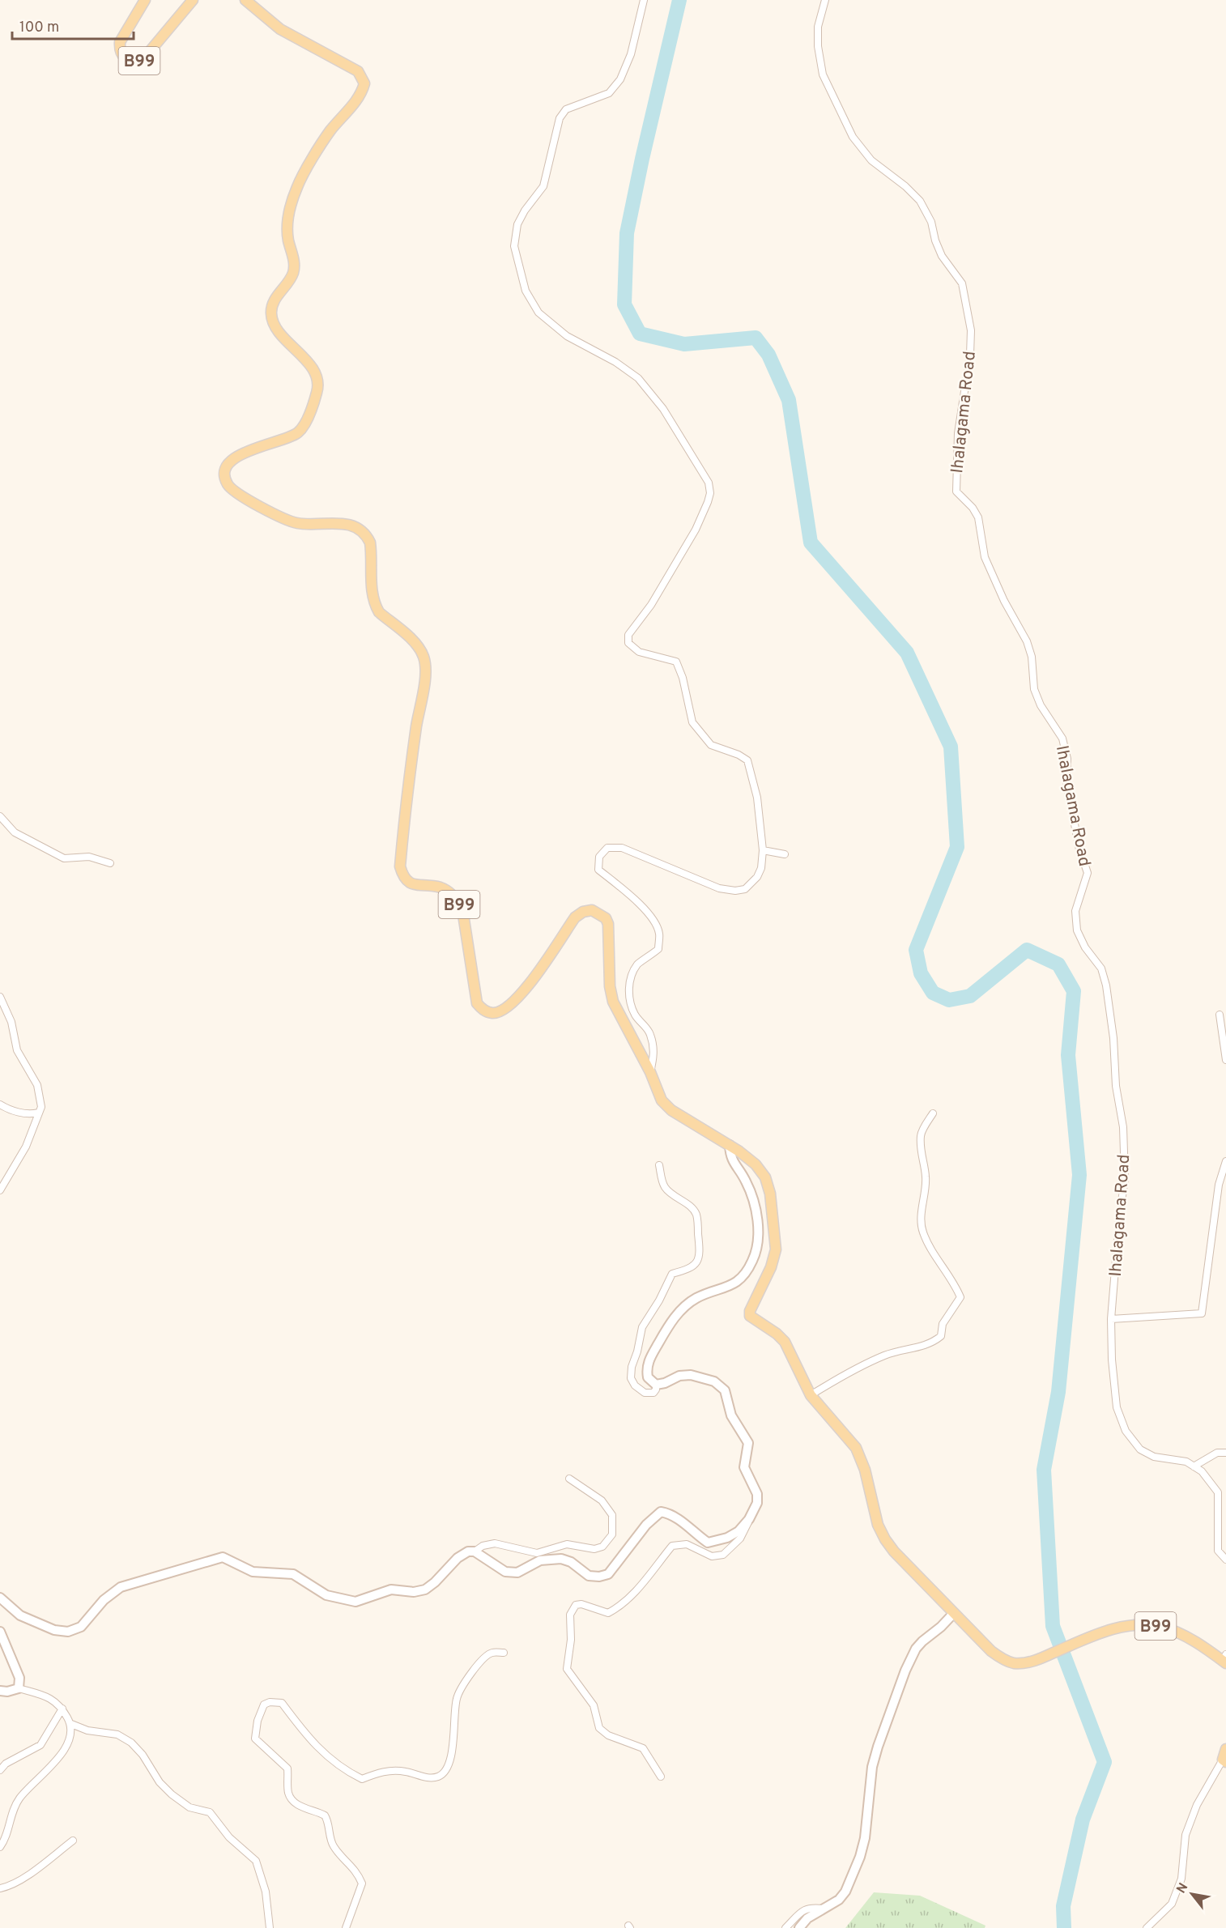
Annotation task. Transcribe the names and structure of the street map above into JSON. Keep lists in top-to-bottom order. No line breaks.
{"streets":{"main road":["B99"],"street":["Ihalagama Road"]},"scale_bar":"100 m","north":"top left"}
